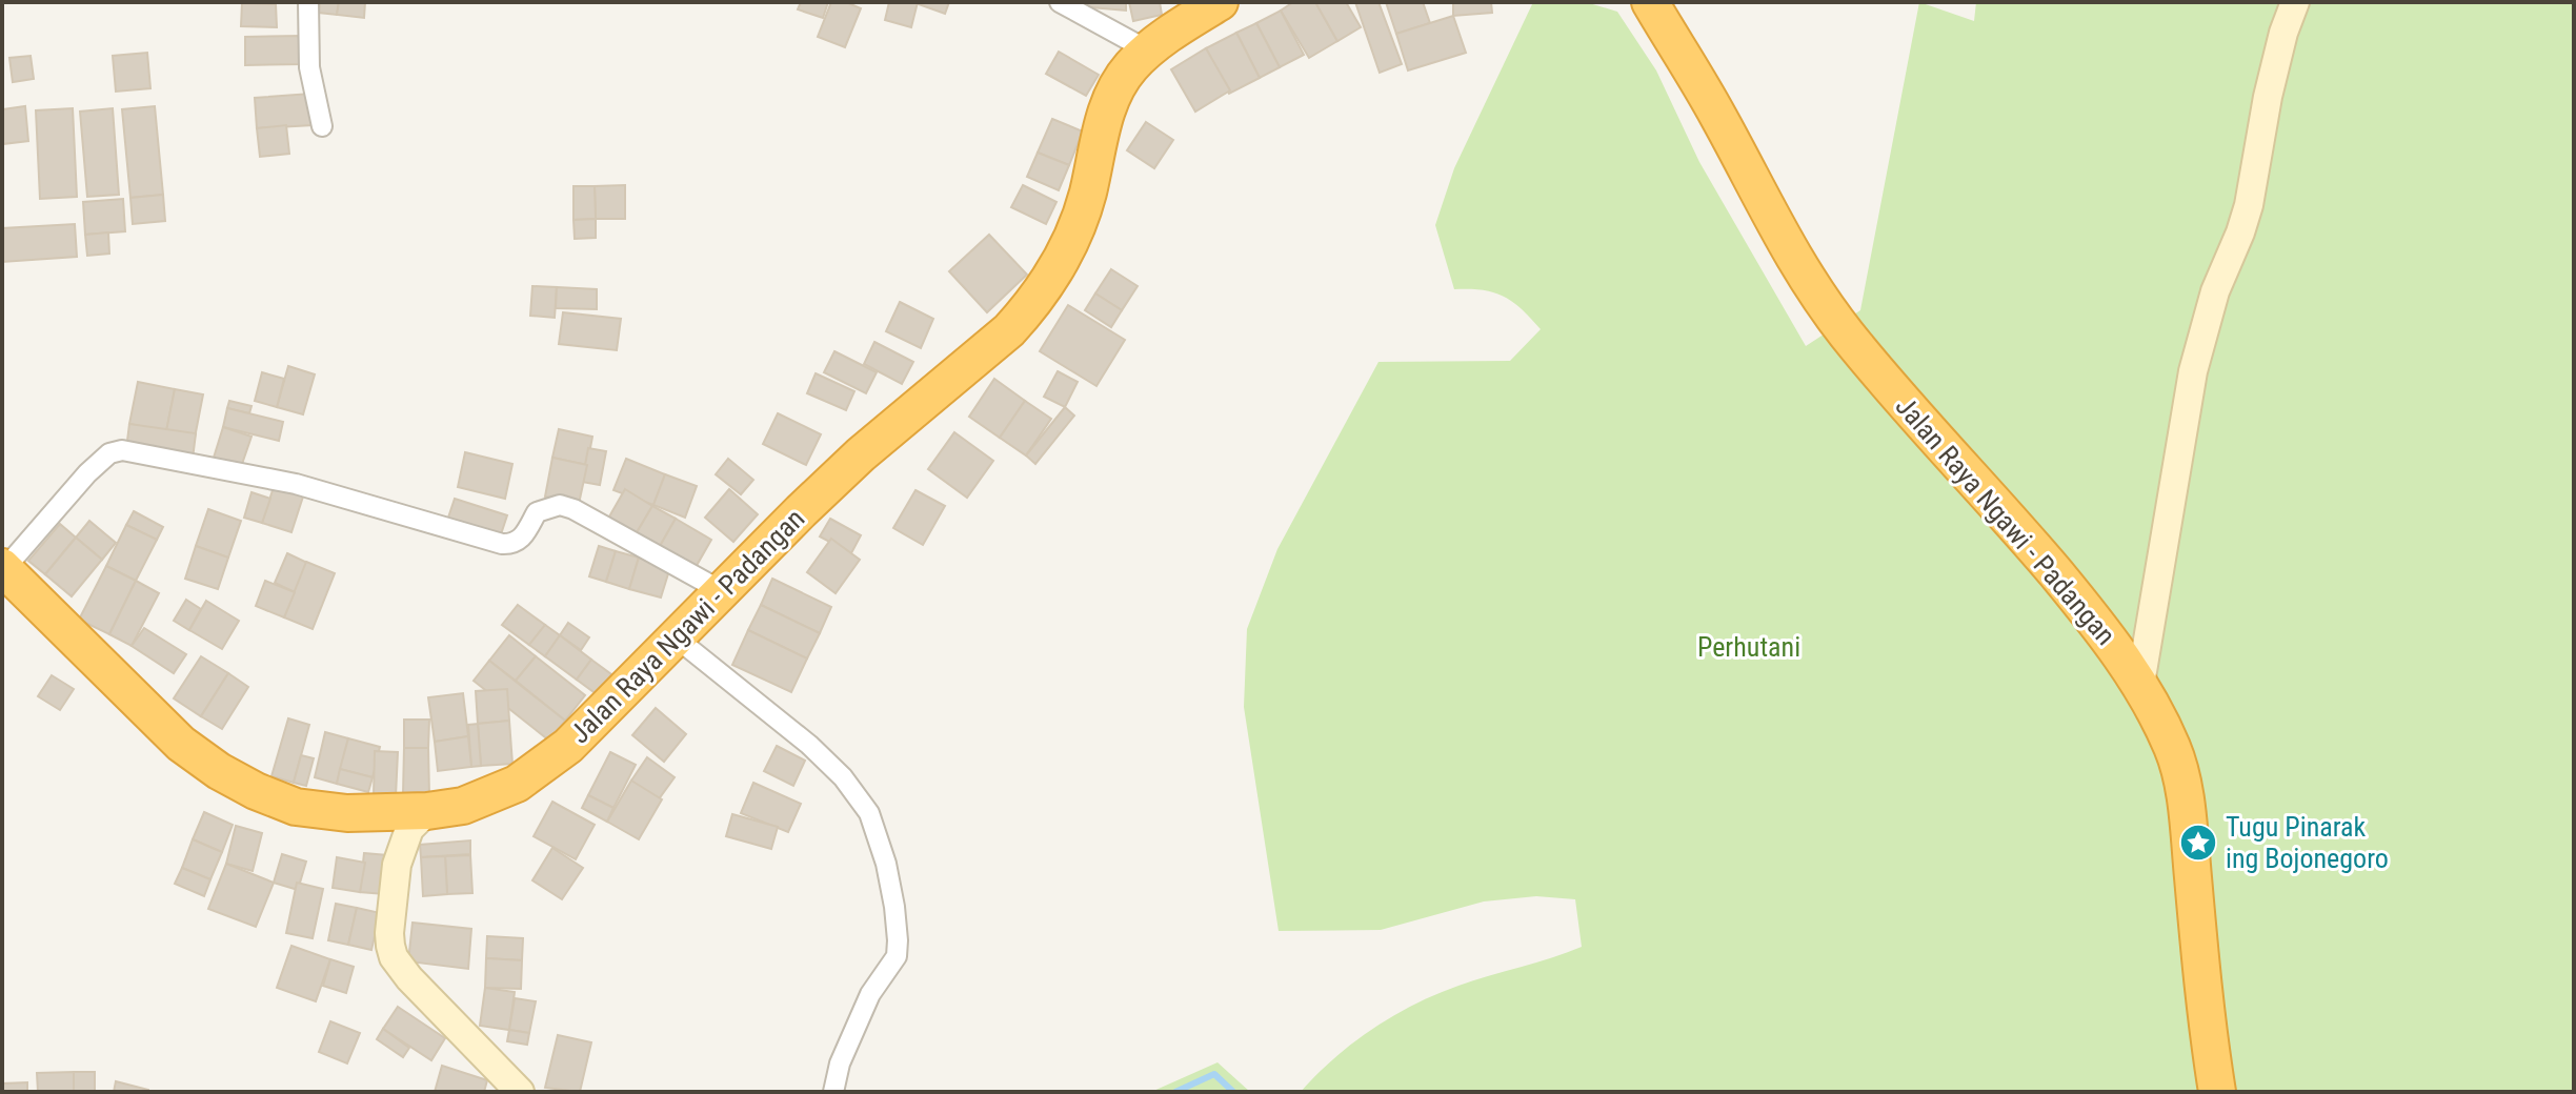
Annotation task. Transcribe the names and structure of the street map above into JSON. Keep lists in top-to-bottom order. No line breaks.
{"streets":{"highway":["Jalan Raya Ngawi - Padangan"]},"parks":["Perhutani"],"places":{"place":["Tugu Pinarak ing Bojonegoro"]}}
